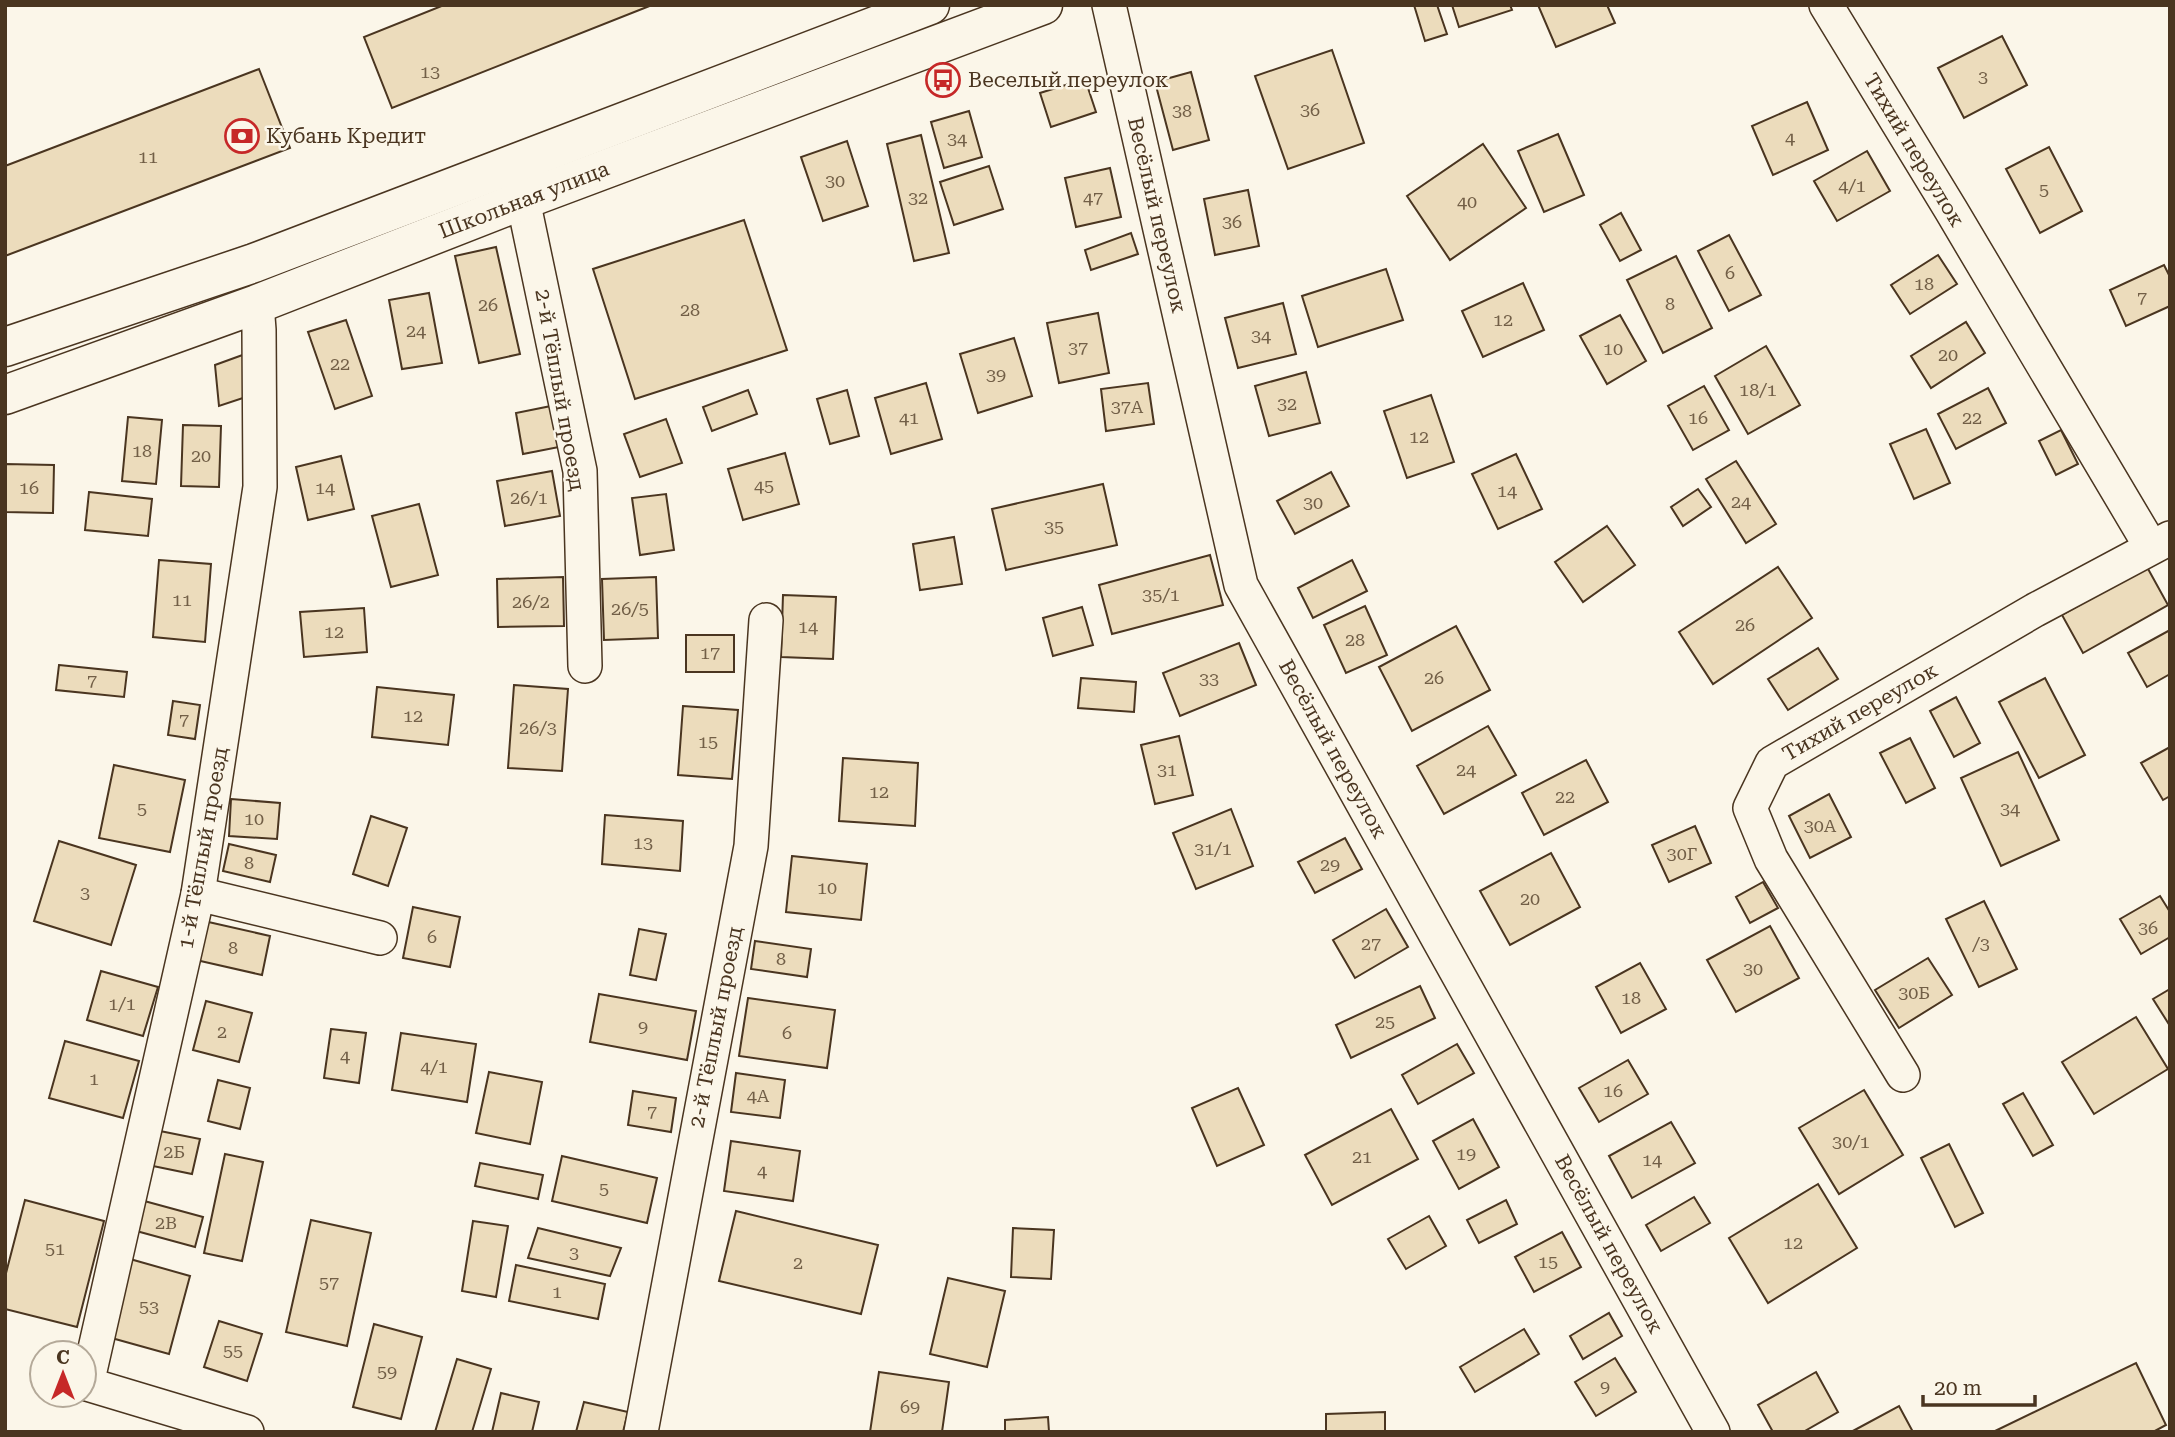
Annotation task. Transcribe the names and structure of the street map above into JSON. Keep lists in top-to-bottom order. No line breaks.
{"streets":{"main road":["Школьная улица"],"street":["Тихий переулок","Весёлый переулок","2-й Тёплый проезд","1-й Тёплый проезд"]},"crossings":[["Школьная улица","2-й Тёплый проезд"],["Школьная улица","1-й Тёплый проезд"]],"places":{"bus stop":["Веселый переулок"],"bank":["Кубань Кредит"]},"house_numbers":["13","3","36","38","4","34","11","30","4/1","5","32","47","40","36","6","18","7","8","26","28","12","24","34","37","10","20","22","39","18/1","32","37А","41","16","22","12","18","20","45","16","14","14","26/1","24","30","35","35/1","11","26/2","26/5","26","14","12","28","17","26","33","7","12","7","26/3","15","31","24","12","22","5","34","10","30А","13","31/1","30Г","8","29","10","3","20","36","6","27","/3","8","8","30","30Б","18","1/1","25","9","2","6","4","4/1","1","16","4А","7","30/1","2Б","19","21","14","4","5","2В","12","51","3","15","2","57","1","53","55","59","9","69"],"scale_bar":"20 m","north":"top"}
